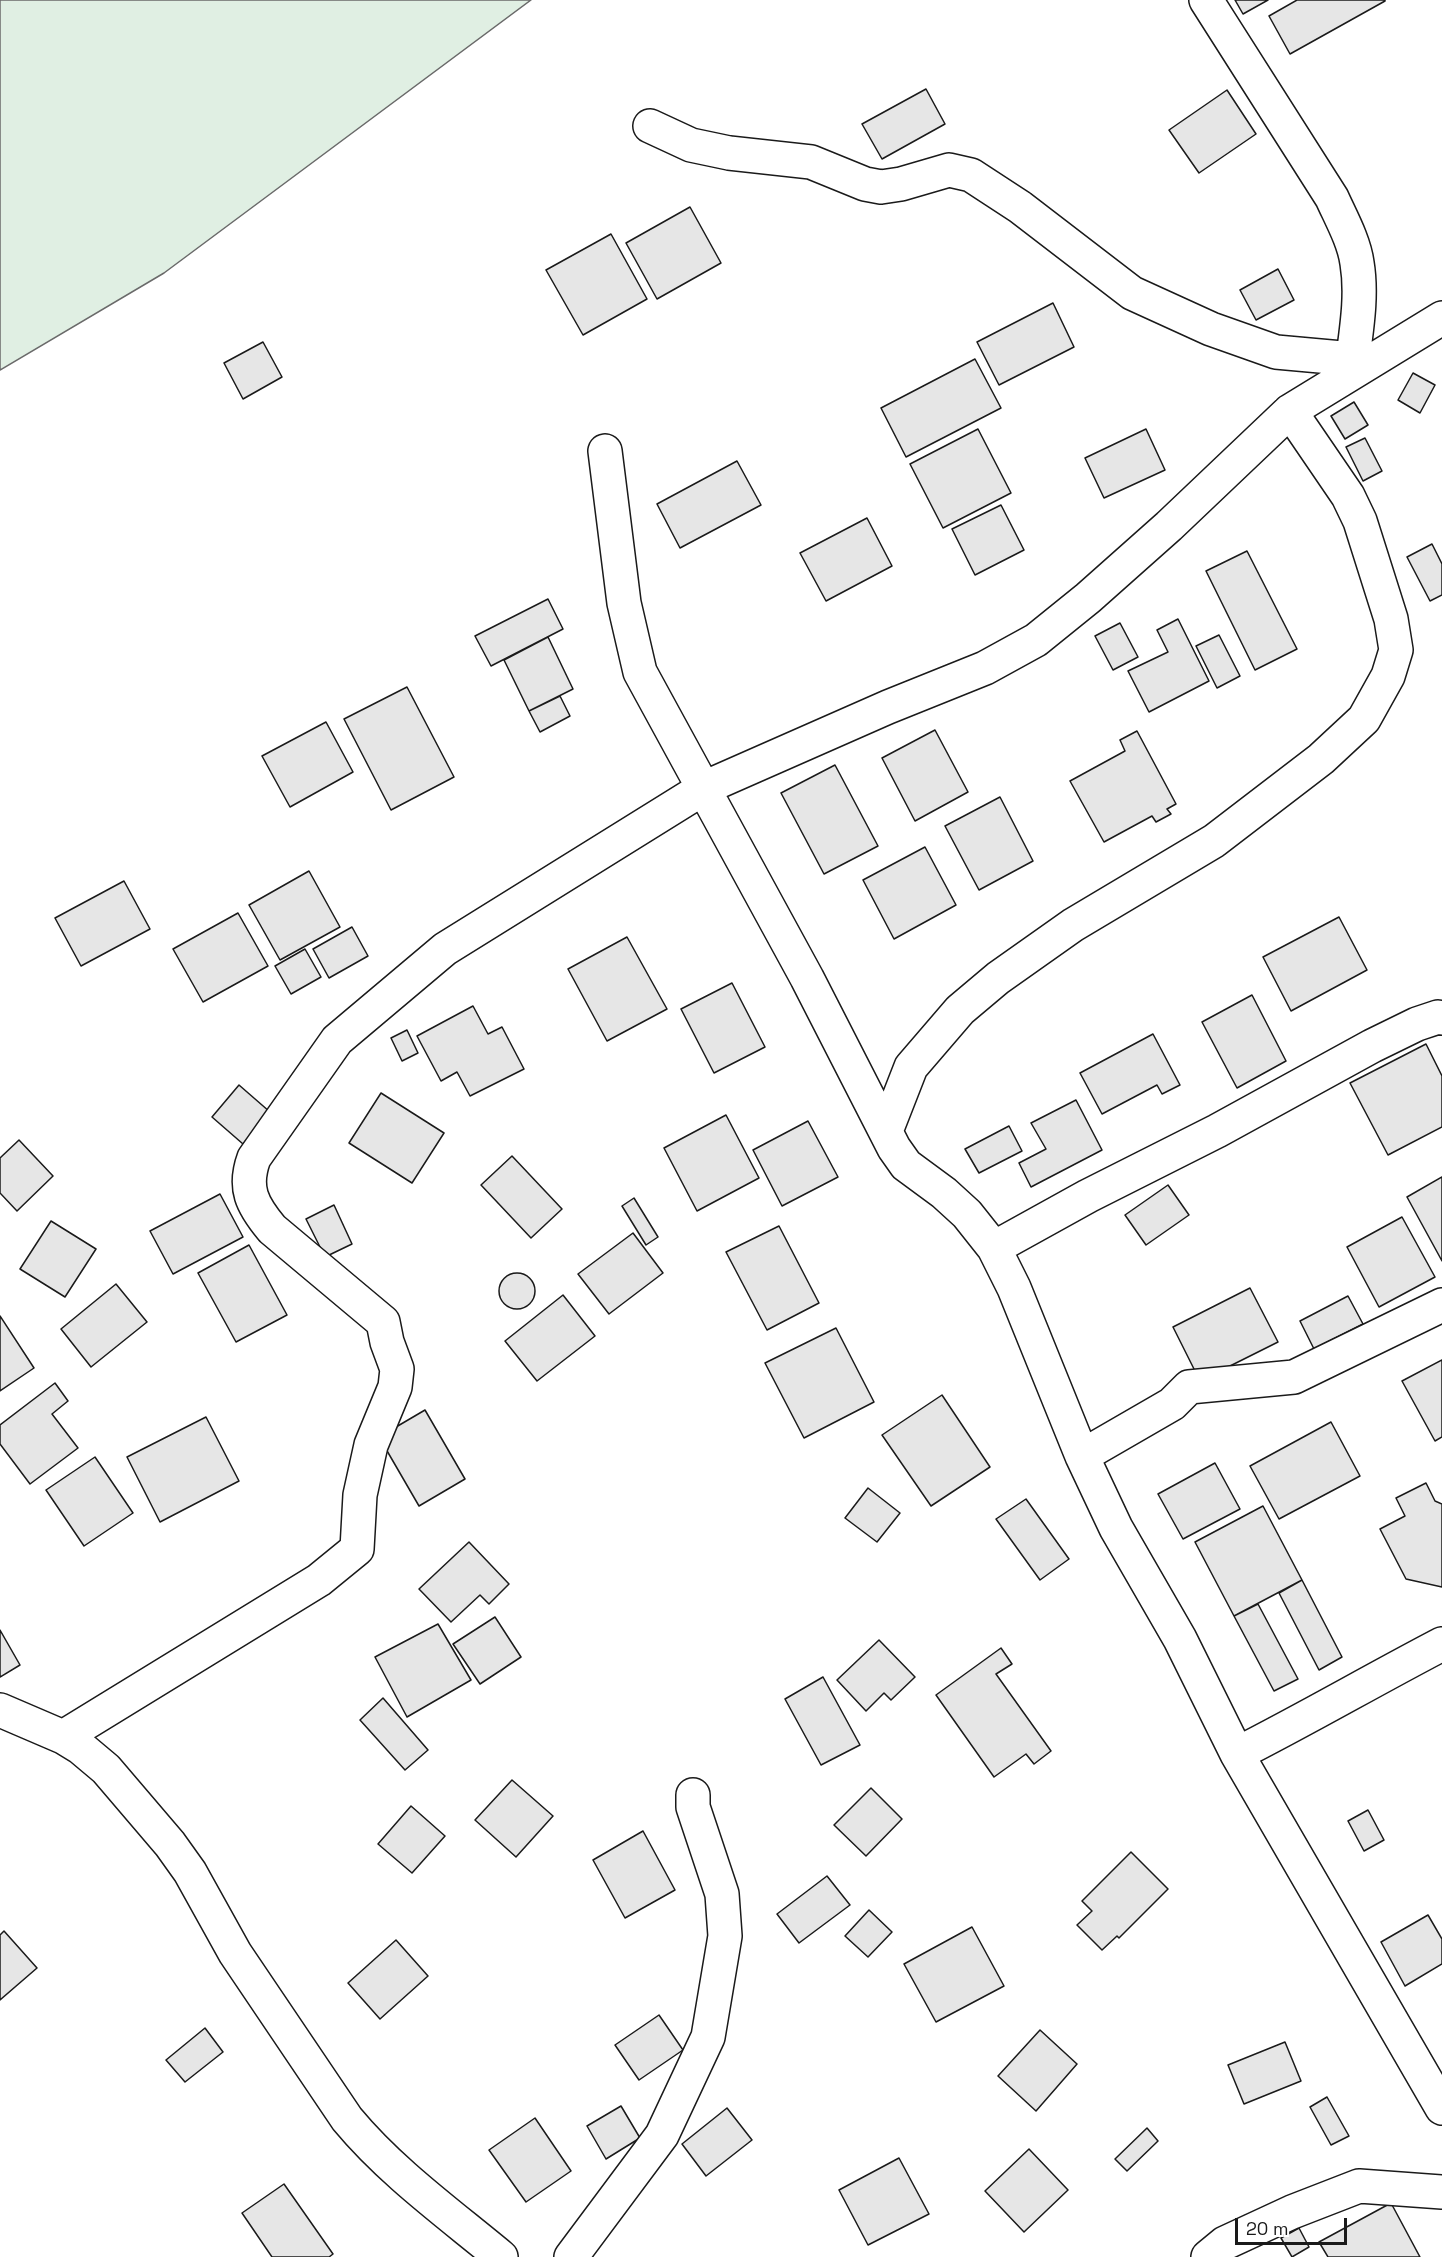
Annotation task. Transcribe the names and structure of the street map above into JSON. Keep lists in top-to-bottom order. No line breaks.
{"scale_bar":"20 m"}
